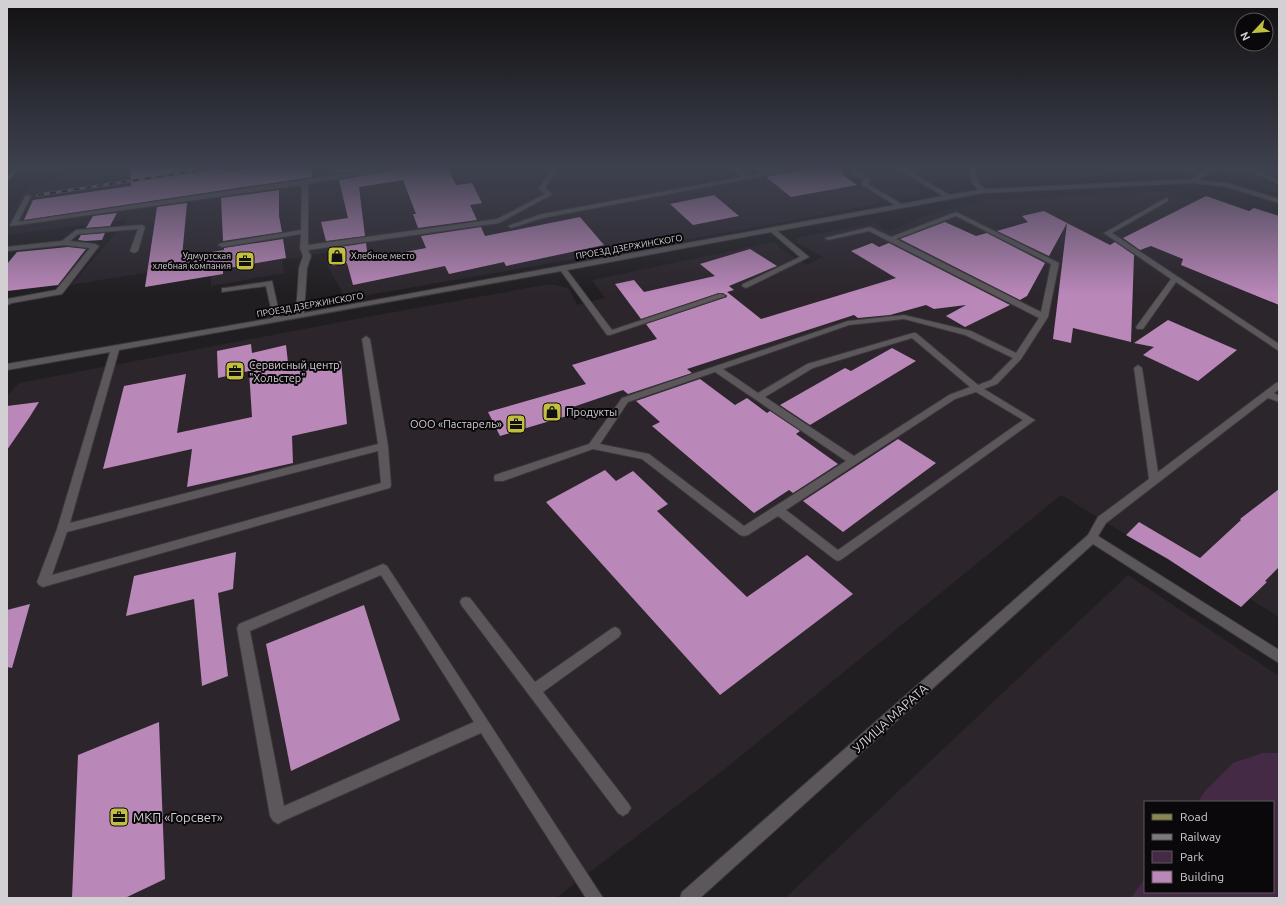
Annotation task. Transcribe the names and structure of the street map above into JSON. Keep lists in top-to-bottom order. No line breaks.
{"streets":{"street":["ПРОЕЗД ДЗЕРЖИНСКОГО","УЛИЦА МАРАТА"]},"places":{"shop":["Хлебное место","Продукты"],"office":["Удмуртская хлебная компания","Сервисный центр \"Хольстер\"","ООО «Пастарель»","МКП «Горсвет»"]},"legend":["Road","Railway","Park","Building"],"north":"bottom left"}
